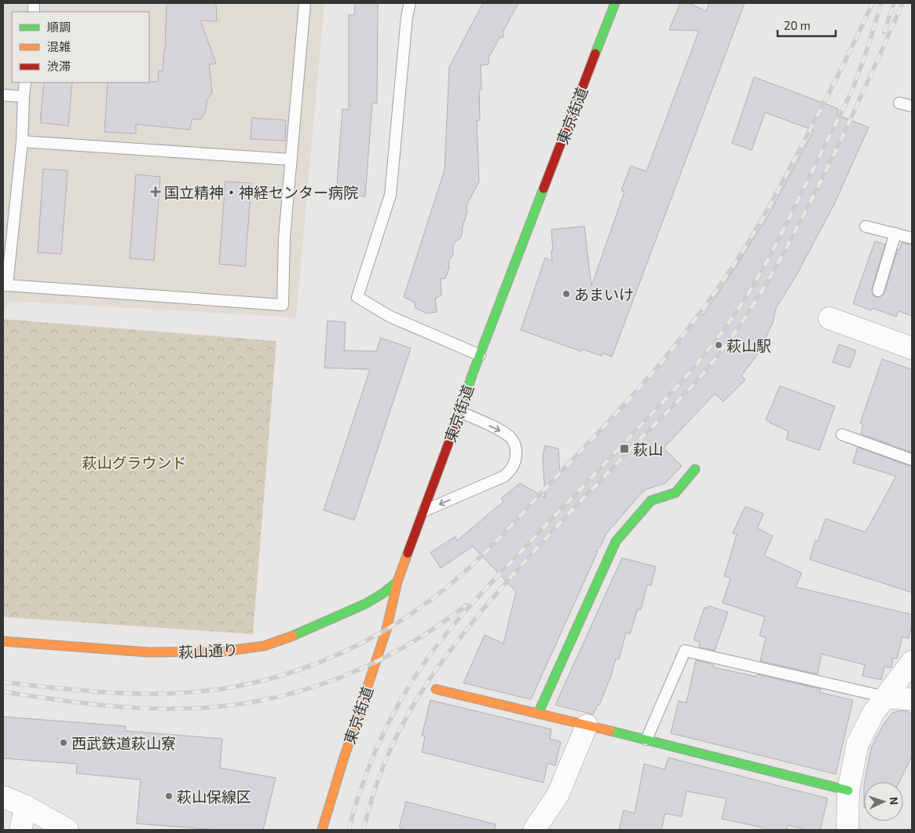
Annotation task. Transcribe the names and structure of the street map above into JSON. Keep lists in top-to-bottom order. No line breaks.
{"streets":{"street":["東京街道","萩山通り"]},"crossings":[["東京街道","萩山通り"]],"parks":["萩山グラウンド"],"places":{"health":["国立精神・神経センター病院"],"other":["あまいけ","萩山駅","西武鉄道萩山寮","萩山保線区"],"transit":["萩山"]},"legend":["順調","混雑","渋滞"],"scale_bar":"20 m","north":"right"}
